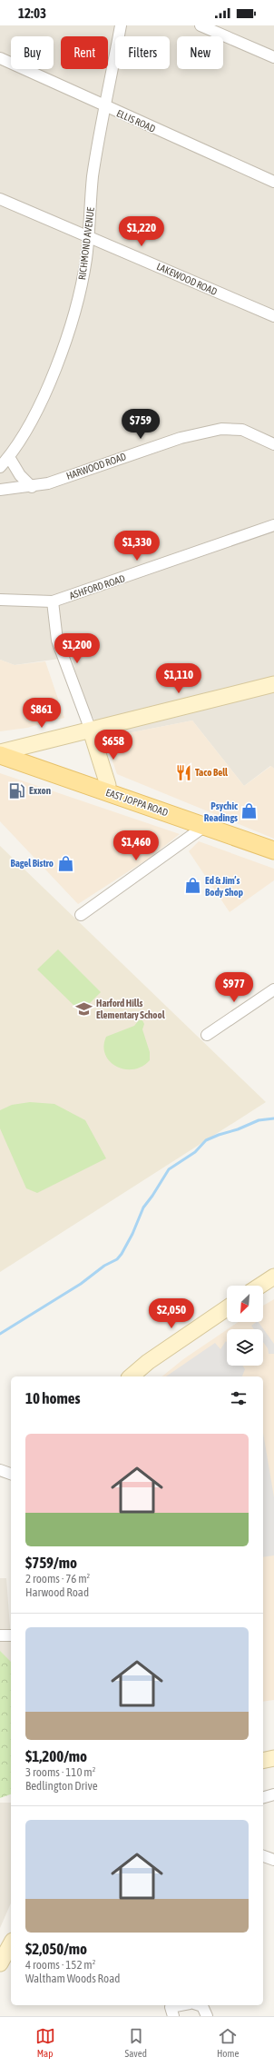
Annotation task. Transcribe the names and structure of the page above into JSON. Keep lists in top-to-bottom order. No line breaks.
{"streets":{"main road":["EAST JOPPA ROAD"],"street":["ELLIS ROAD","RICHMOND AVENUE","LAKEWOOD ROAD","HARWOOD ROAD","ASHFORD ROAD"]},"crossings":[["ELLIS ROAD","RICHMOND AVENUE"],["RICHMOND AVENUE","LAKEWOOD ROAD"]],"places":{"restaurant":["Taco Bell"],"fuel station":["Exxon"],"shop":["Psychic Readings","Bagel Bistro","Ed & Jim’s Body Shop"],"school or university":["Harford Hills Elementary School"]},"north":"bottom left","page":{"status":"12:03","chip":["Buy","Rent","Filters","New"],"price":["$1,220","$759","$1,330","$1,200","$1,110","$861","$658","$1,460","$977","$2,050"],"heading":"10 homes","list":[{"name":"$759/mo","note":"2 rooms · 76 m² · Harwood Road"},{"name":"$1,200/mo","note":"3 rooms · 110 m² · Bedlington Drive"},{"name":"$2,050/mo","note":"4 rooms · 152 m² · Waltham Woods Road"}],"tabs":["Map","Saved","Home"]}}
